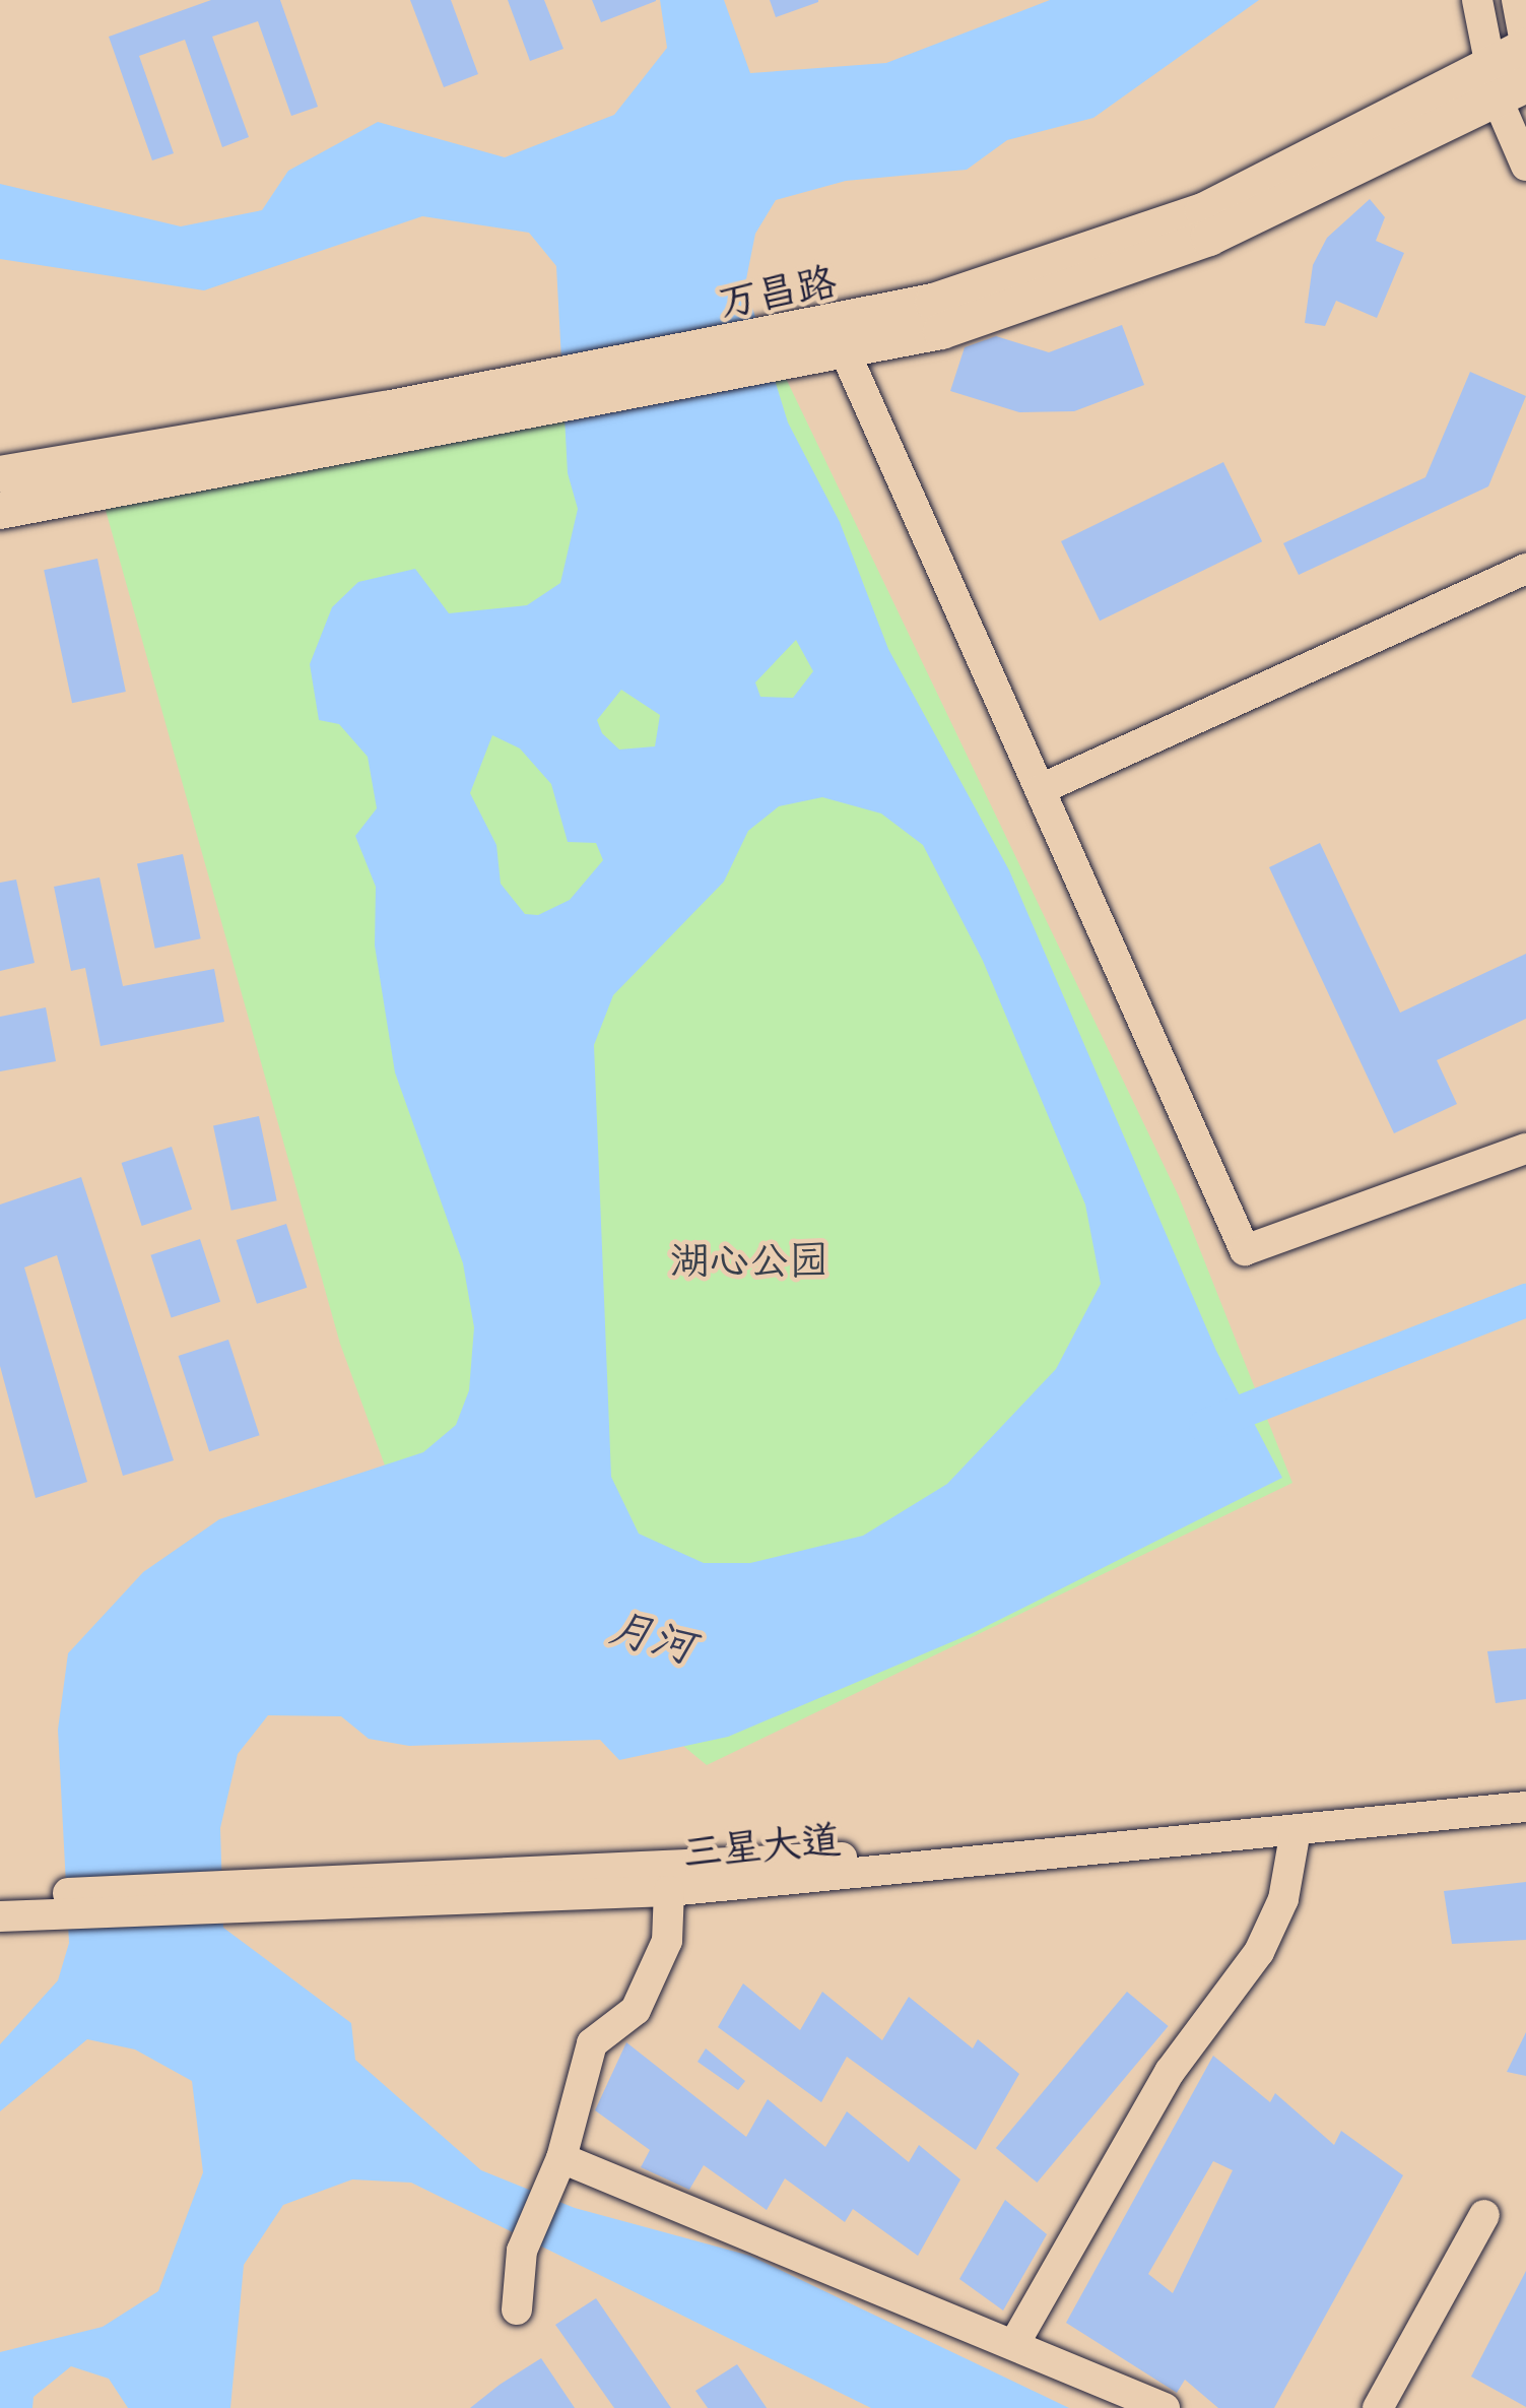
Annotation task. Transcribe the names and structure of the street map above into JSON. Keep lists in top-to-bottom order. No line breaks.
{"streets":{"main road":["万昌路"],"street":["三星大道"]},"water":["月河"],"parks":["湖心公园"]}
